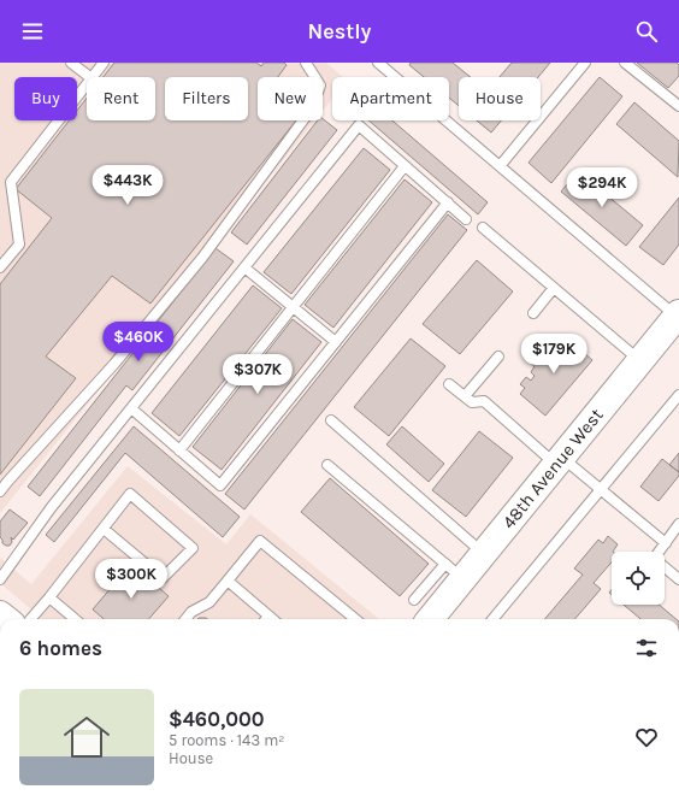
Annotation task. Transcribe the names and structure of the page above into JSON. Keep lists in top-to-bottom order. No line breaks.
{"streets":{"street":["48th Avenue West"]},"page":{"header":"Nestly","chip":["Buy","Rent","Filters","New","Apartment","House"],"price":["$443K","$294K","$460K","$179K","$307K","$300K"],"heading":"6 homes","list":[{"name":"$460,000","note":"5 rooms · 143 m² · House"}]}}
